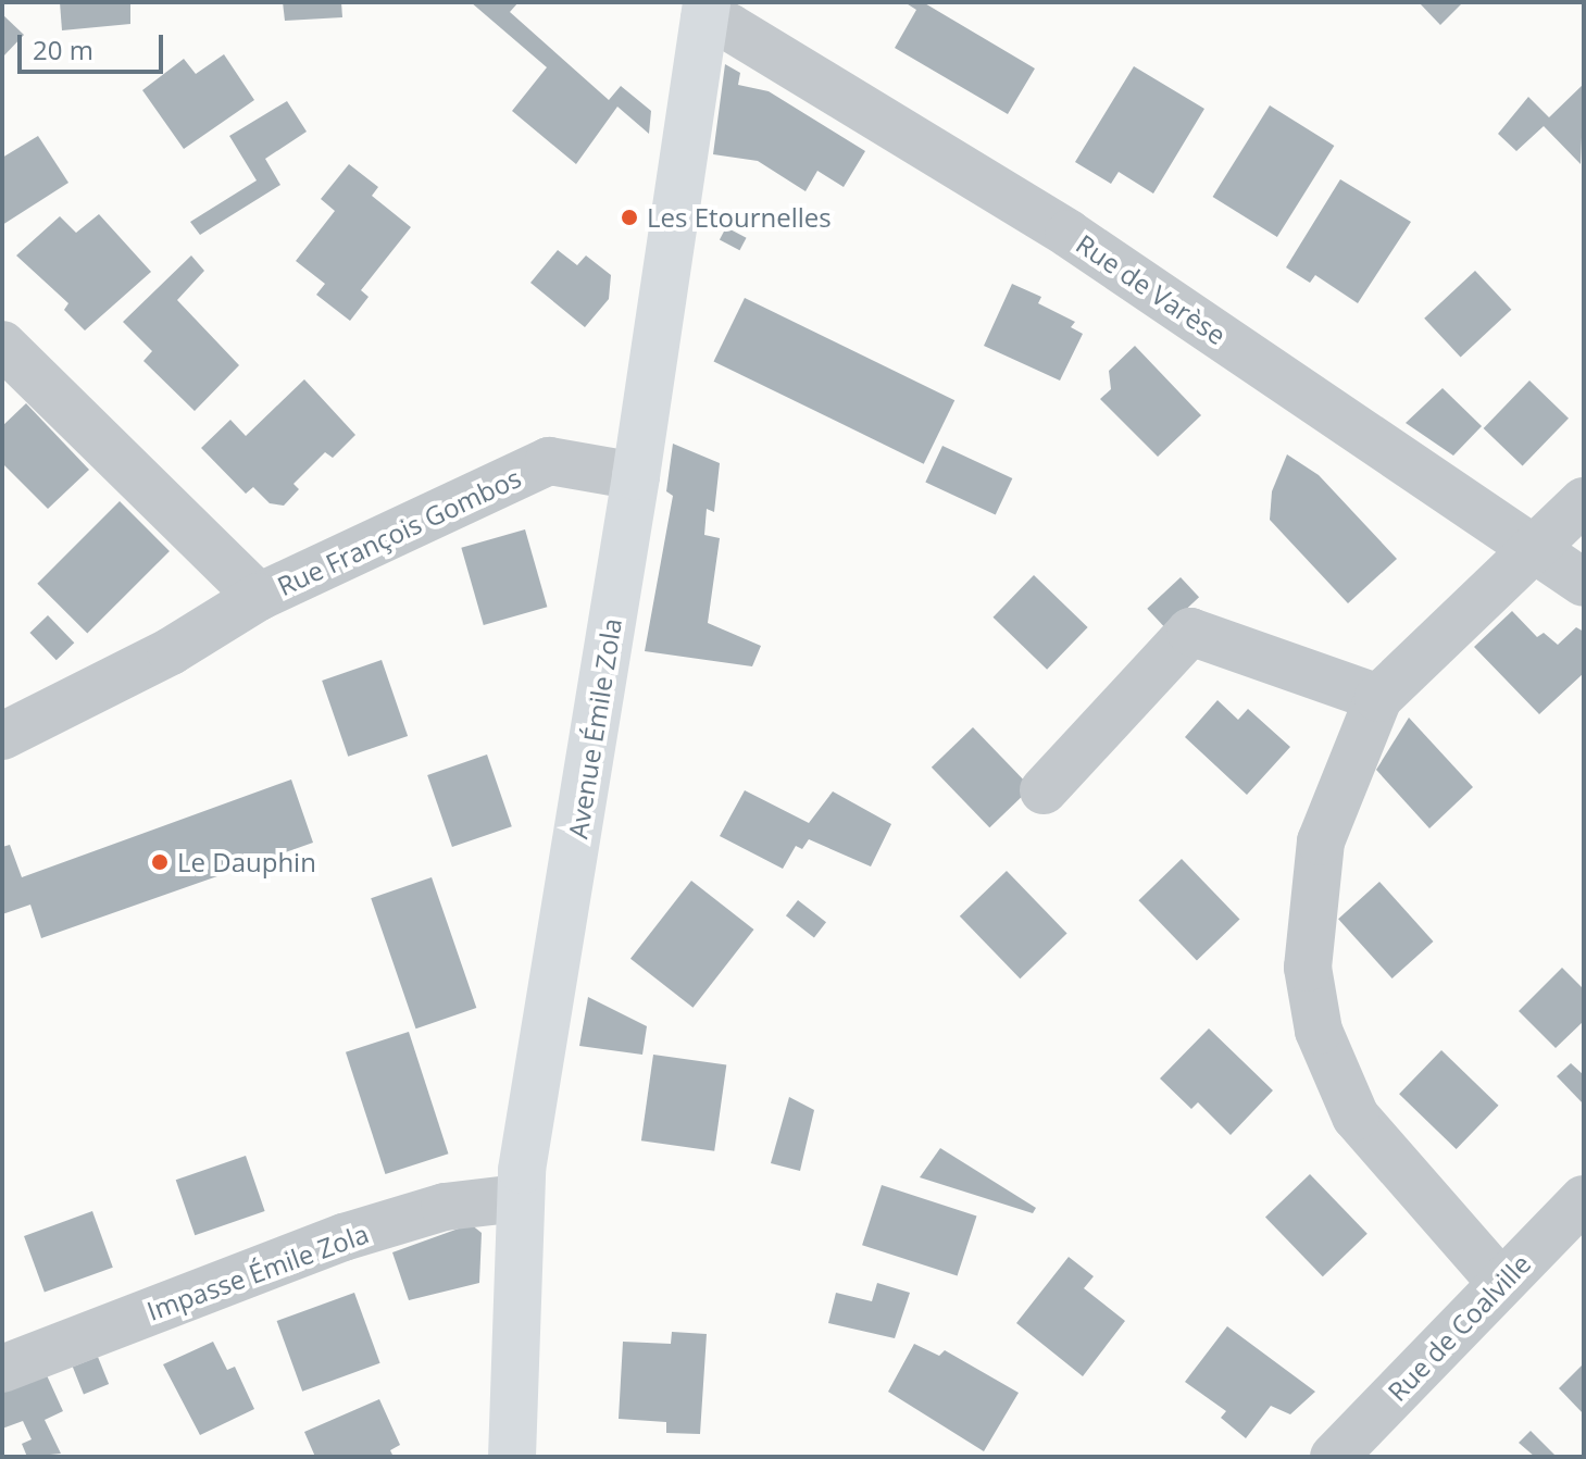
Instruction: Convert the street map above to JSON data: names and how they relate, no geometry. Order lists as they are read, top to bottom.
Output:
{
  "streets": {
    "main road": ["Avenue Émile Zola"],
    "street": [
      "Rue de Varèse",
      "Rue François Gombos",
      "Impasse Émile Zola",
      "Rue de Coalville"
    ]
  },
  "crossings": [
    ["Rue de Varèse", "Avenue Émile Zola"],
    ["Rue François Gombos", "Avenue Émile Zola"],
    ["Avenue Émile Zola", "Impasse Émile Zola"]
  ],
  "places": ["Les Etournelles", "Le Dauphin"],
  "scale_bar": "20 m"
}
